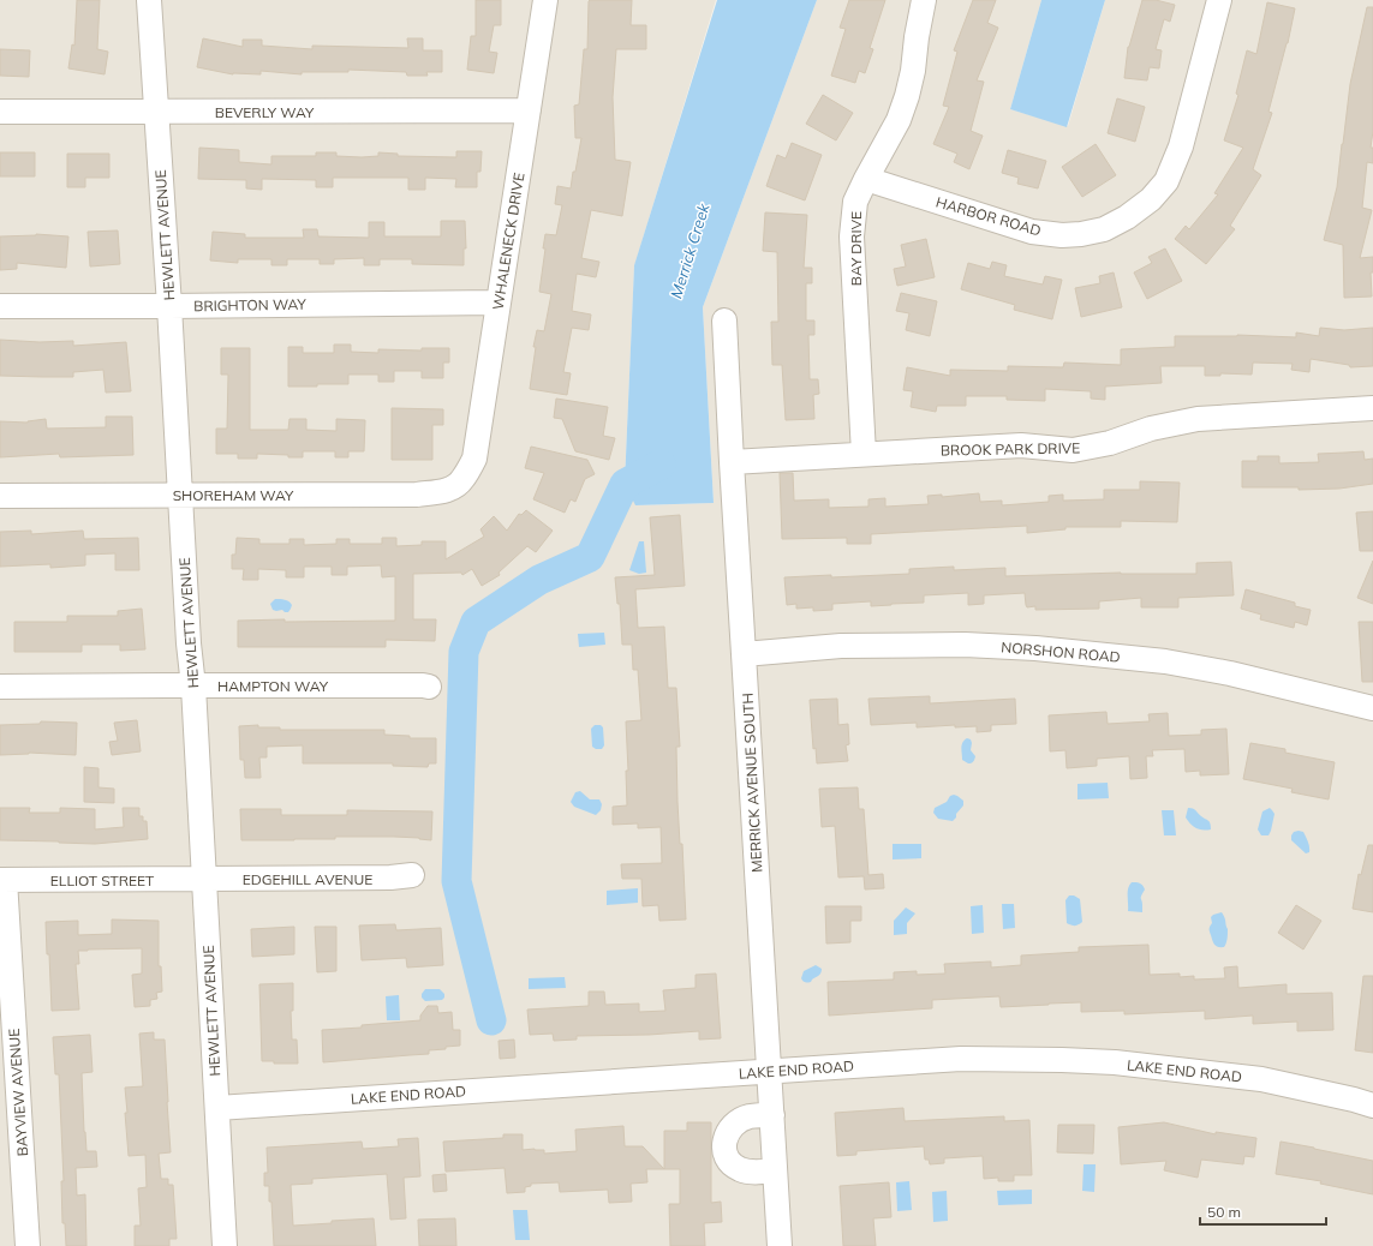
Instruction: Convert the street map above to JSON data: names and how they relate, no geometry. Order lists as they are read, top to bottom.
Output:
{
  "streets": {
    "street": [
      "BEVERLY WAY",
      "HARBOR ROAD",
      "HEWLETT AVENUE",
      "WHALENECK DRIVE",
      "BAY DRIVE",
      "BRIGHTON WAY",
      "BROOK PARK DRIVE",
      "SHOREHAM WAY",
      "NORSHON ROAD",
      "HAMPTON WAY",
      "MERRICK AVENUE SOUTH",
      "EDGEHILL AVENUE",
      "ELLIOT STREET",
      "LAKE END ROAD",
      "BAYVIEW AVENUE"
    ]
  },
  "crossings": [
    ["BEVERLY WAY", "HEWLETT AVENUE"],
    ["BEVERLY WAY", "WHALENECK DRIVE"],
    ["HARBOR ROAD", "BAY DRIVE"],
    ["HEWLETT AVENUE", "BRIGHTON WAY"],
    ["HEWLETT AVENUE", "SHOREHAM WAY"],
    ["HEWLETT AVENUE", "HAMPTON WAY"],
    ["HEWLETT AVENUE", "EDGEHILL AVENUE"],
    ["HEWLETT AVENUE", "ELLIOT STREET"],
    ["HEWLETT AVENUE", "LAKE END ROAD"],
    ["WHALENECK DRIVE", "BRIGHTON WAY"],
    ["WHALENECK DRIVE", "SHOREHAM WAY"],
    ["BAY DRIVE", "BROOK PARK DRIVE"],
    ["BROOK PARK DRIVE", "MERRICK AVENUE SOUTH"],
    ["NORSHON ROAD", "MERRICK AVENUE SOUTH"],
    ["MERRICK AVENUE SOUTH", "LAKE END ROAD"],
    ["EDGEHILL AVENUE", "ELLIOT STREET"],
    ["ELLIOT STREET", "BAYVIEW AVENUE"]
  ],
  "water": ["Merrick Creek"],
  "scale_bar": "50 m"
}
